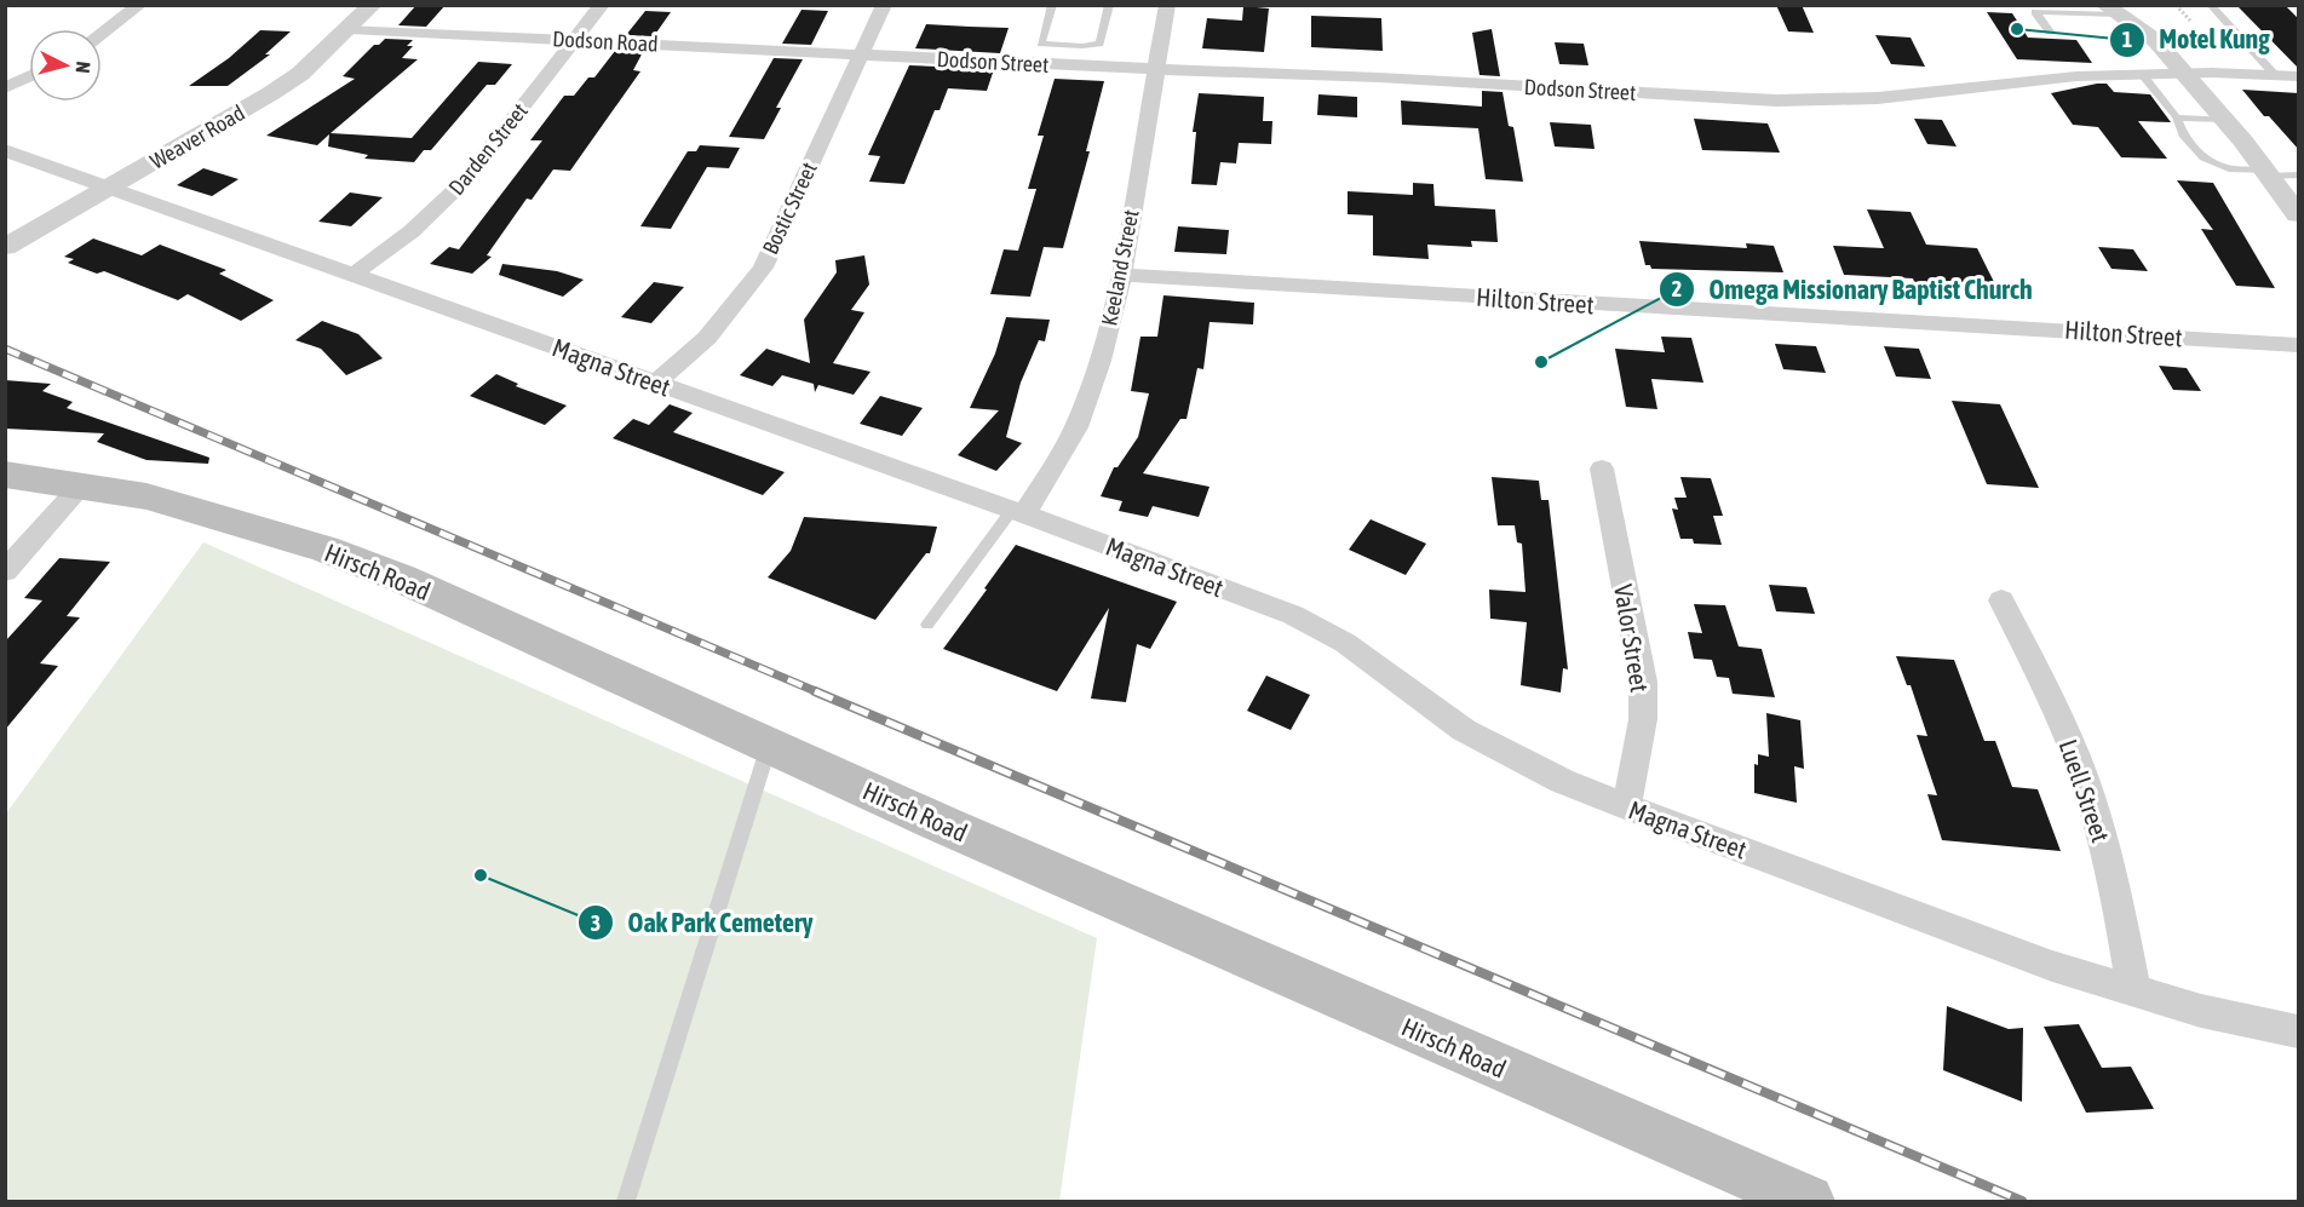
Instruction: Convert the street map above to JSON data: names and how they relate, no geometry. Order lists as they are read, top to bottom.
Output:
{
  "streets": {
    "main road": ["Hirsch Road"],
    "street": [
      "Dodson Road",
      "Dodson Street",
      "Weaver Road",
      "Darden Street",
      "Bostic Street",
      "Keeland Street",
      "Hilton Street",
      "Magna Street",
      "Valor Street",
      "Luell Street"
    ]
  },
  "crossings": [
    ["Dodson Road", "Dodson Street"],
    ["Dodson Road", "Weaver Road"],
    ["Dodson Road", "Darden Street"],
    ["Dodson Road", "Bostic Street"],
    ["Dodson Street", "Bostic Street"],
    ["Dodson Street", "Keeland Street"],
    ["Weaver Road", "Magna Street"],
    ["Darden Street", "Magna Street"],
    ["Bostic Street", "Magna Street"],
    ["Keeland Street", "Hilton Street"],
    ["Keeland Street", "Magna Street"],
    ["Magna Street", "Valor Street"],
    ["Magna Street", "Luell Street"]
  ],
  "places": ["Motel Kung", "Omega Missionary Baptist Church", "Oak Park Cemetery"],
  "north": "right"
}
